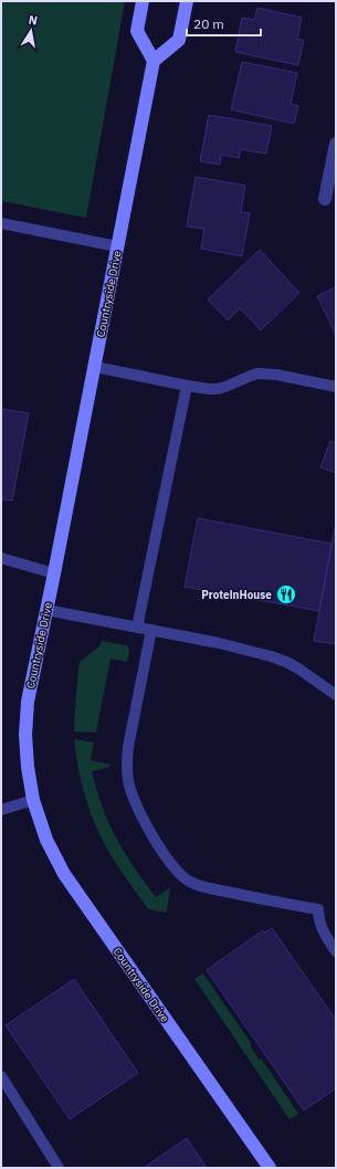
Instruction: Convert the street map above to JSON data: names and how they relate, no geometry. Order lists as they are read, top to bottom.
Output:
{
  "streets": {
    "street": ["Countryside Drive"]
  },
  "places": {
    "restaurant": ["ProteinHouse"]
  },
  "scale_bar": "20 m",
  "north": "top"
}
